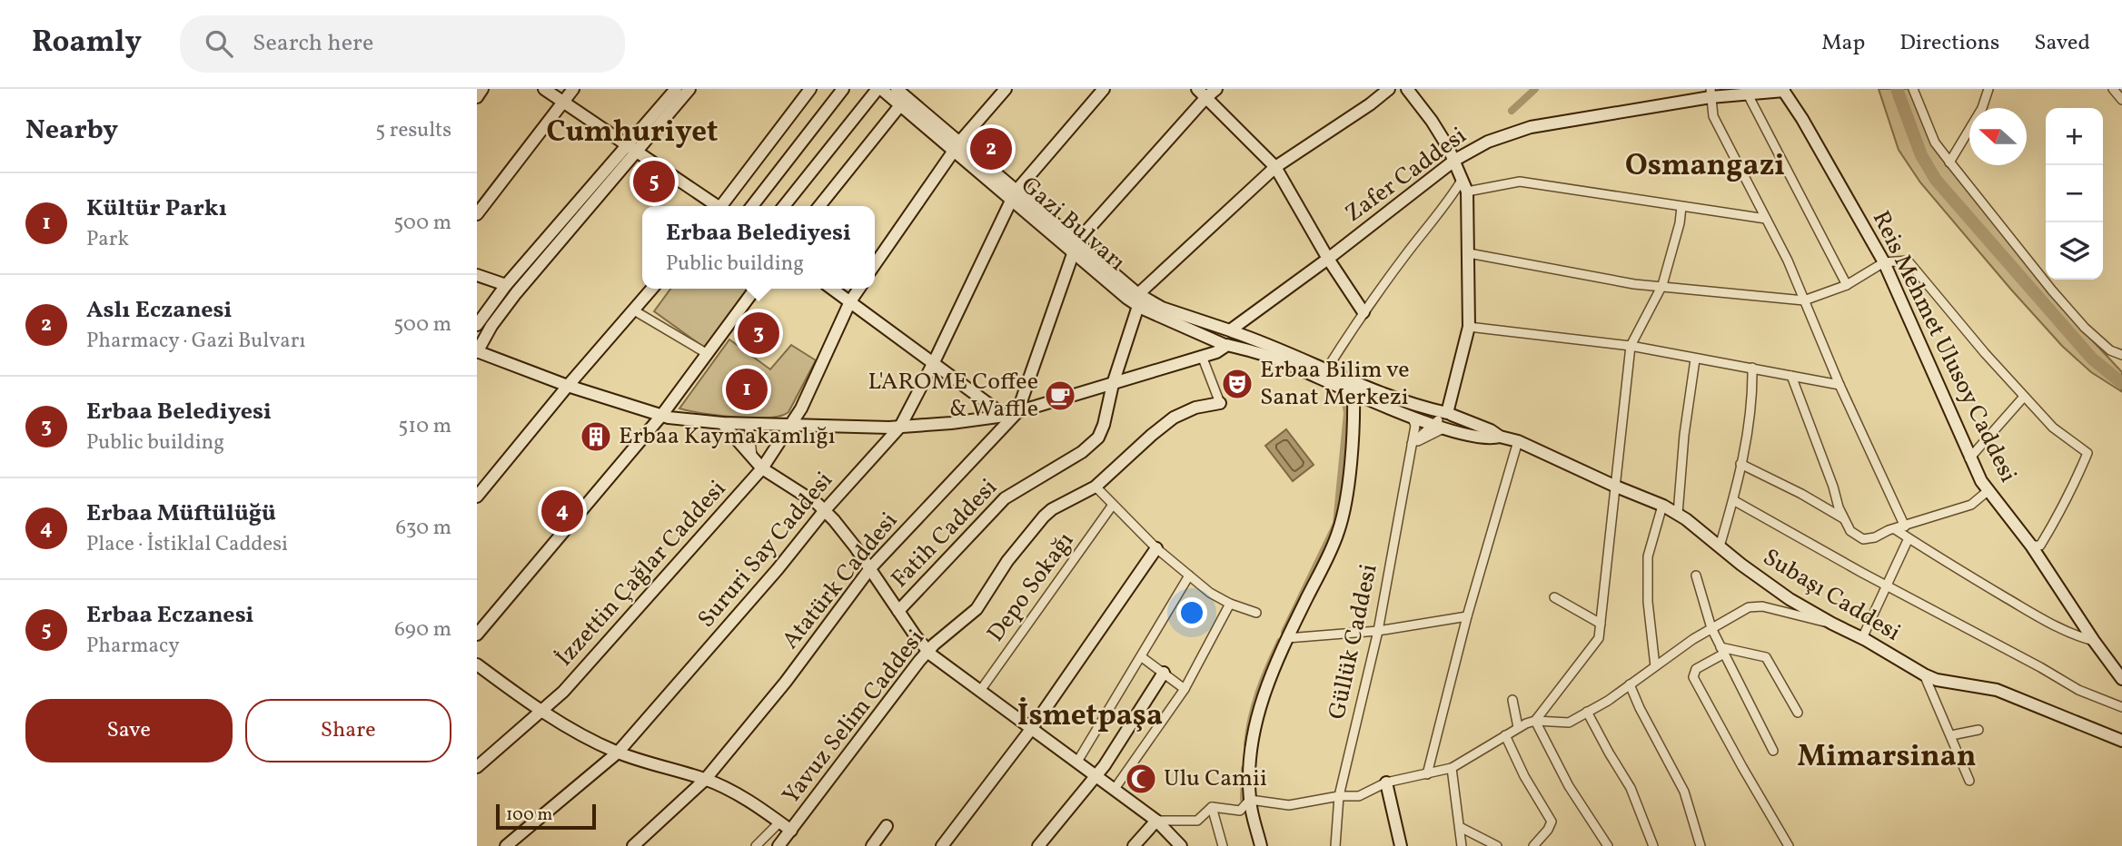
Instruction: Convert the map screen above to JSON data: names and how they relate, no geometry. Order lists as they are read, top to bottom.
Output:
{
  "streets": {
    "street": [
      "Zafer Caddesi",
      "Gazi Bulvarı",
      "Reis Mehmet Ulusoy Caddesi",
      "Fatih Caddesi",
      "Sururi Say Caddesi",
      "İzzettin Çağlar Caddesi",
      "Atatürk Caddesi",
      "Depo Sokağı",
      "Subaşı Caddesi",
      "Güllük Caddesi",
      "Yavuz Selim Caddesi"
    ]
  },
  "crossings": [
    ["Zafer Caddesi", "Gazi Bulvarı"],
    ["Zafer Caddesi", "Reis Mehmet Ulusoy Caddesi"],
    ["Zafer Caddesi", "Fatih Caddesi"],
    ["Zafer Caddesi", "Sururi Say Caddesi"],
    ["Zafer Caddesi", "İzzettin Çağlar Caddesi"],
    ["Zafer Caddesi", "Atatürk Caddesi"],
    ["Gazi Bulvarı", "Fatih Caddesi"],
    ["Gazi Bulvarı", "Sururi Say Caddesi"],
    ["Gazi Bulvarı", "Atatürk Caddesi"],
    ["Gazi Bulvarı", "Subaşı Caddesi"],
    ["Gazi Bulvarı", "Güllük Caddesi"]
  ],
  "districts": [
    "Cumhuriyet",
    "Osmangazi",
    "İsmetpaşa",
    "Mimarsinan"
  ],
  "places": {
    "theatre": ["Erbaa Bilim ve Sanat Merkezi"],
    "cafe": ["L'AROME Coffee & Waffle"],
    "building": ["Erbaa Kaymakamlığı"],
    "mosque": ["Ulu Camii"]
  },
  "scale_bar": "100 m",
  "north": "left",
  "page": {
    "header": "Roamly",
    "search": "Search here",
    "nav": ["Map", "Directions", "Saved"],
    "heading": ["Nearby", "5 results"],
    "map_buttons": ["+", "−"],
    "pins": [
      "2",
      "5",
      "3",
      "1",
      "4"
    ],
    "list": [
      {
        "mark": "1",
        "name": "Kültür Parkı",
        "note": "Park",
        "value": "500 m"
      },
      {
        "mark": "2",
        "name": "Aslı Eczanesi",
        "note": "Pharmacy · Gazi Bulvarı",
        "value": "500 m"
      },
      {
        "mark": "3",
        "name": "Erbaa Belediyesi",
        "note": "Public building",
        "value": "510 m"
      },
      {
        "mark": "4",
        "name": "Erbaa Müftülüğü",
        "note": "Place · İstiklal Caddesi",
        "value": "630 m"
      },
      {
        "mark": "5",
        "name": "Erbaa Eczanesi",
        "note": "Pharmacy",
        "value": "690 m"
      }
    ],
    "popup": ["Erbaa Belediyesi", "Public building"],
    "buttons": ["Save", "Share"],
    "scale": "100 m"
  }
}
